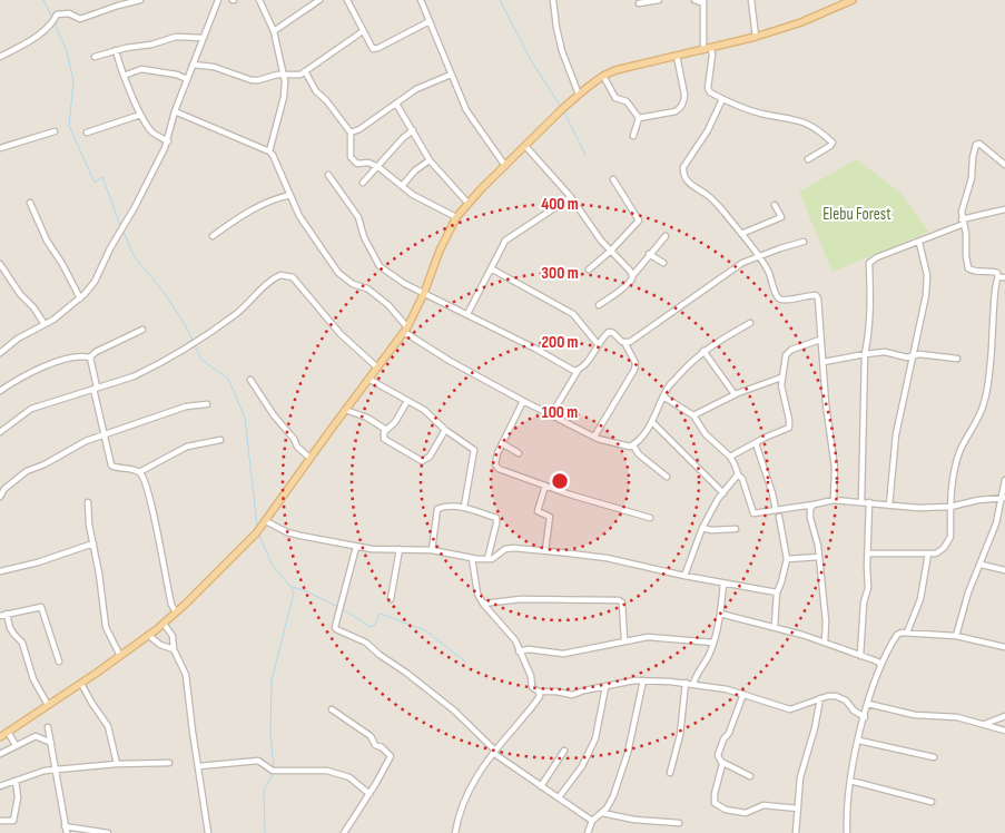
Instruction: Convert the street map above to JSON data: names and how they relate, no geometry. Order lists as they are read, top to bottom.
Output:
{
  "parks": ["Elebu Forest"],
  "rings": [
    "400 m",
    "300 m",
    "200 m",
    "100 m"
  ]
}
